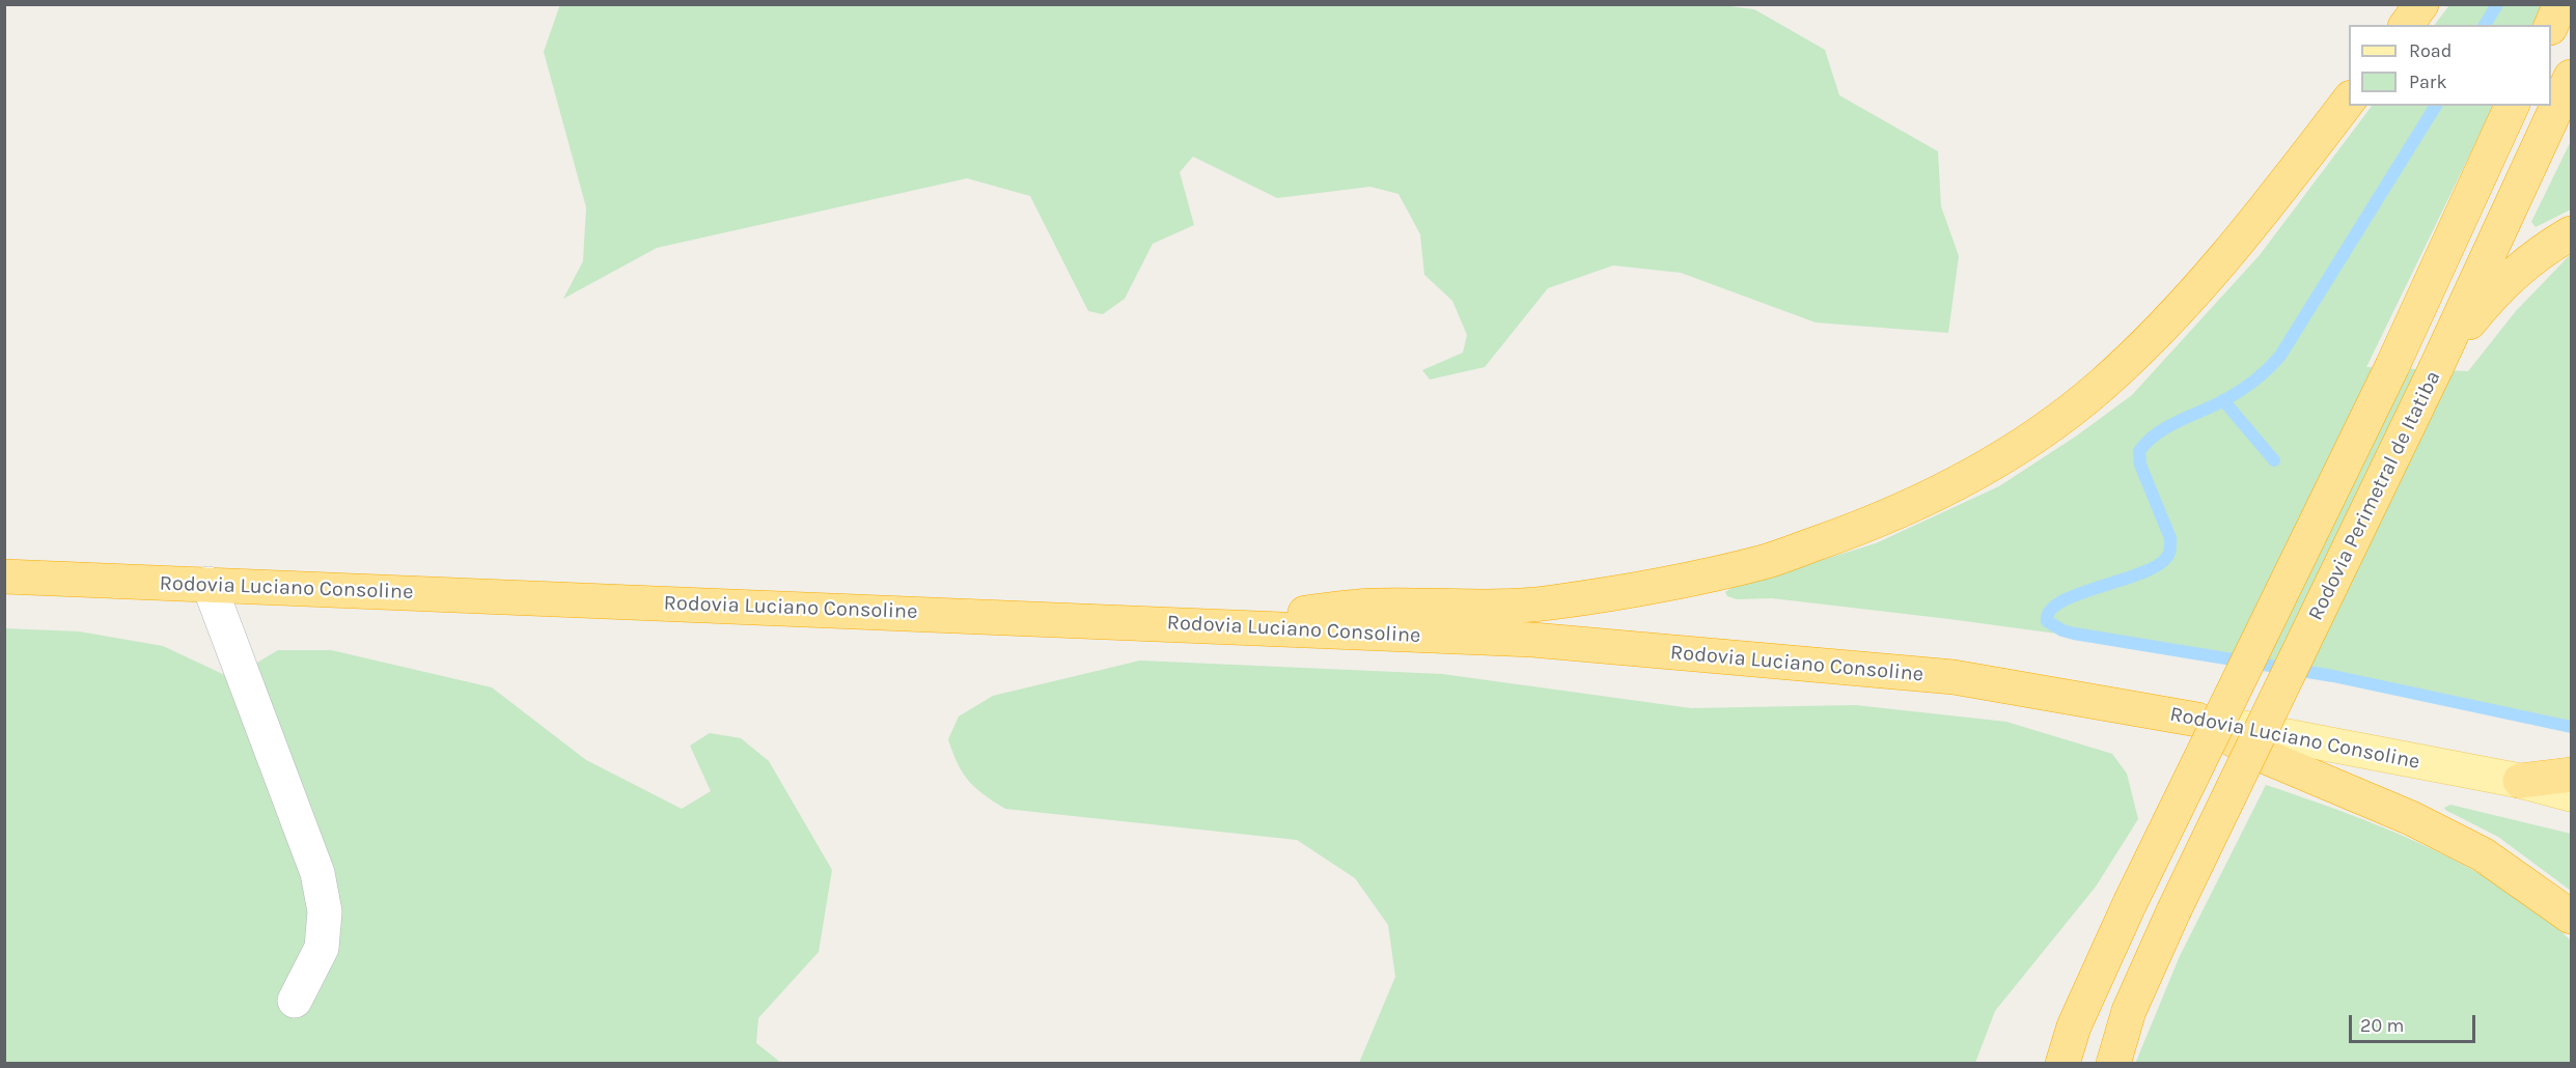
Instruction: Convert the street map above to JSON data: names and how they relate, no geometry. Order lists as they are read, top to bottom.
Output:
{
  "streets": {
    "highway": ["Rodovia Perimetral de Itatiba", "Rodovia Luciano Consoline"]
  },
  "legend": ["Road", "Park"],
  "scale_bar": "20 m"
}
